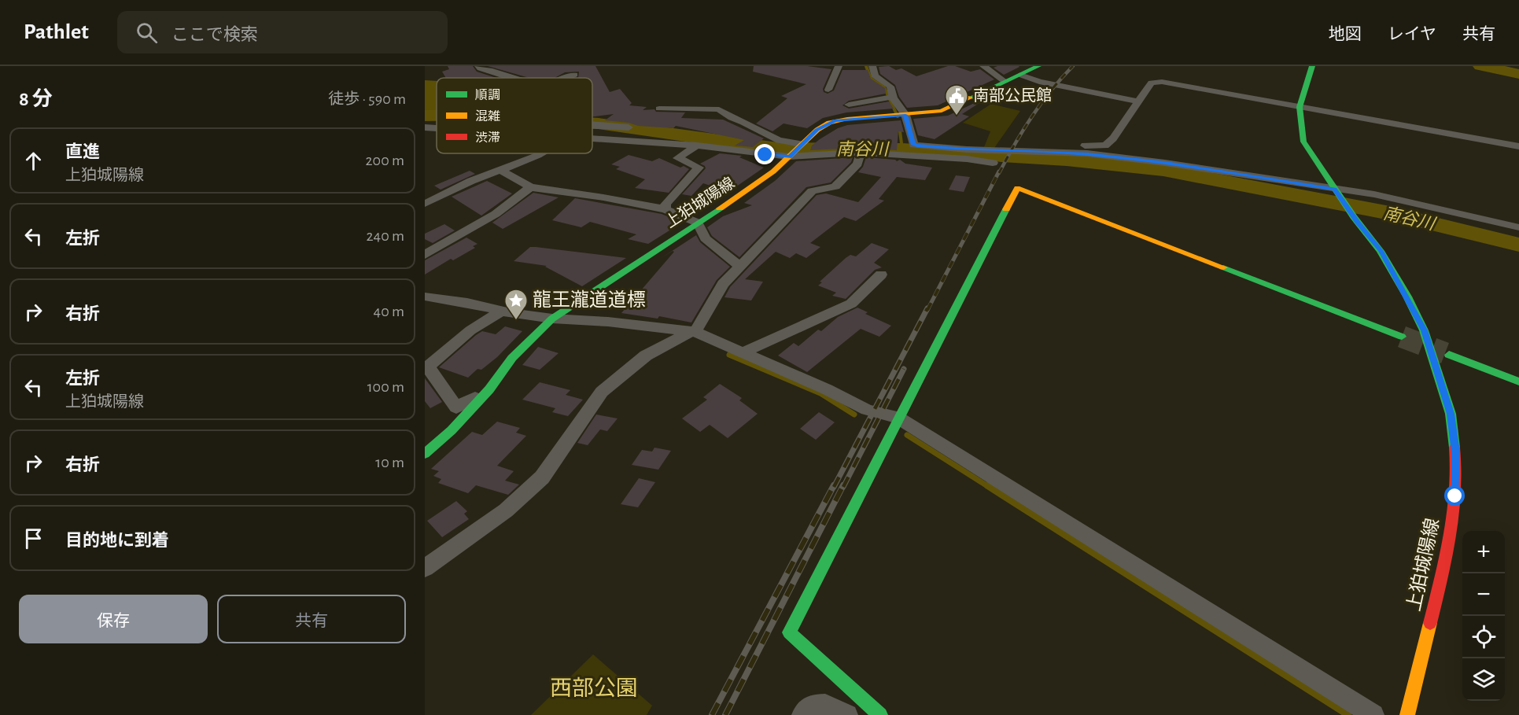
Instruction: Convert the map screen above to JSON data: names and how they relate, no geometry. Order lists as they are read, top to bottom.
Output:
{
  "streets": {
    "main road": ["上狛城陽線"]
  },
  "water": ["南谷川"],
  "parks": ["西部公園"],
  "places": {
    "public building": ["南部公民館"],
    "place": ["龍王瀧道道標"]
  },
  "legend": ["順調", "混雑", "渋滞"],
  "page": {
    "header": "Pathlet",
    "search": "ここで検索",
    "nav": ["地図", "レイヤ", "共有"],
    "heading": ["8 分", "徒歩 · 590 m"],
    "list": [
      ["直進", "上狛城陽線", "200 m"],
      ["左折", "240 m"],
      ["右折", "40 m"],
      ["左折", "上狛城陽線", "100 m"],
      ["右折", "10 m"],
      "目的地に到着"
    ],
    "map_buttons": ["+", "−"],
    "buttons": ["保存", "共有"]
  }
}
